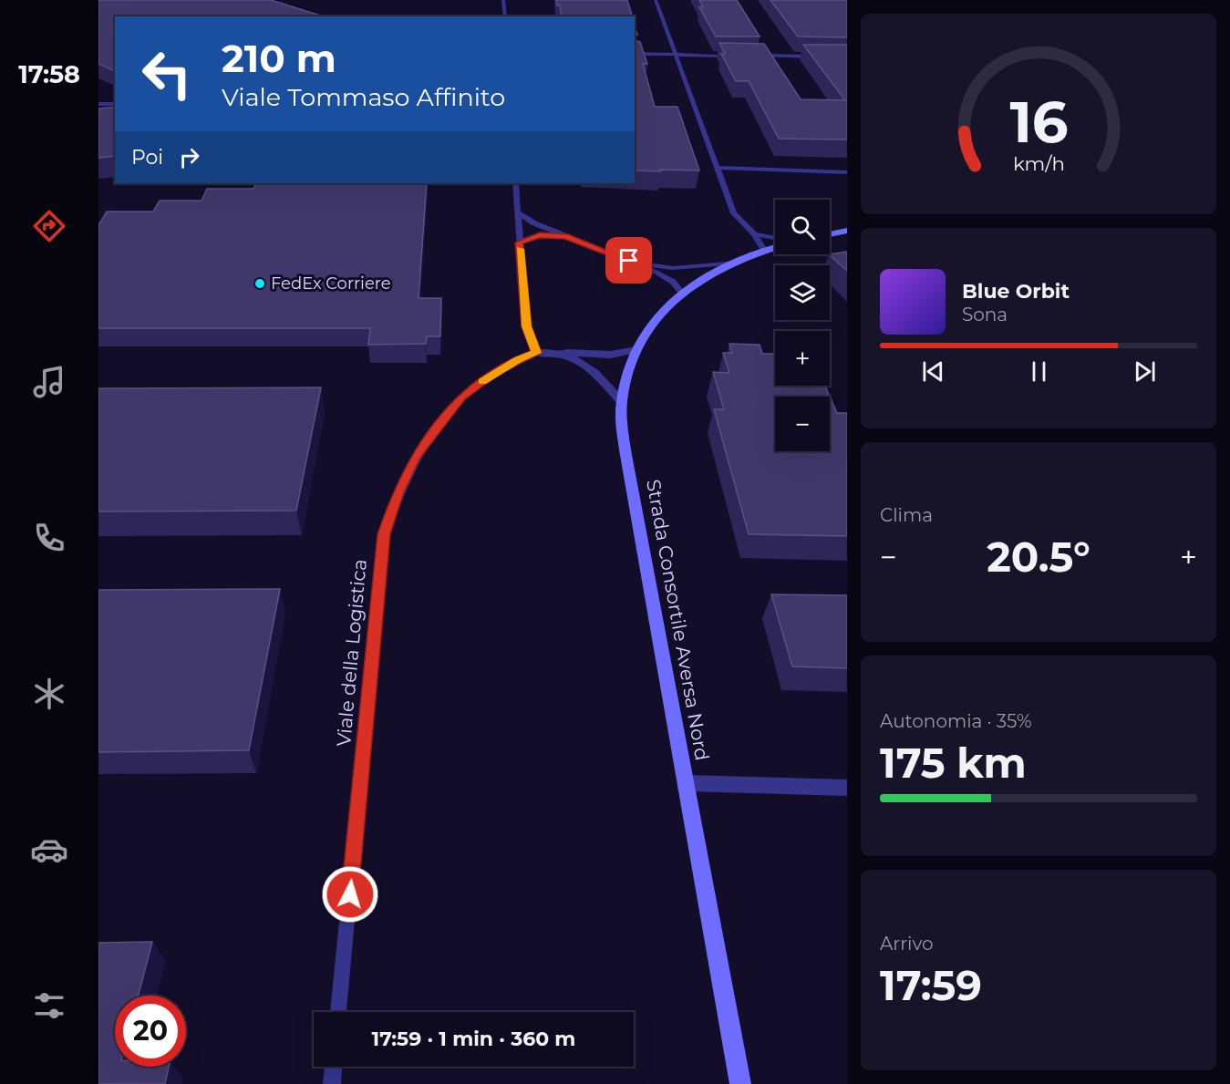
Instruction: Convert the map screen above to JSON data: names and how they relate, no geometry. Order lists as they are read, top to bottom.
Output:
{
  "streets": {
    "street": ["Strada Consortile Aversa Nord"],
    "lane": ["Viale della Logistica"]
  },
  "places": ["FedEx Corriere"],
  "page": {
    "tabs": "17:58",
    "turn": ["210 m", "Viale Tommaso Affinito"],
    "then": "Poi",
    "map_buttons": ["+", "−"],
    "song": ["Blue Orbit", "Sona"],
    "tile": [
      "Clima",
      ["Autonomia · 35%", "175 km"],
      ["Arrivo", "17:59"]
    ],
    "heat": ["−", "20.5°", "+"],
    "limit": "20",
    "trip": "17:59 · 1 min · 360 m",
    "gauge": ["16", "km/h"]
  }
}
